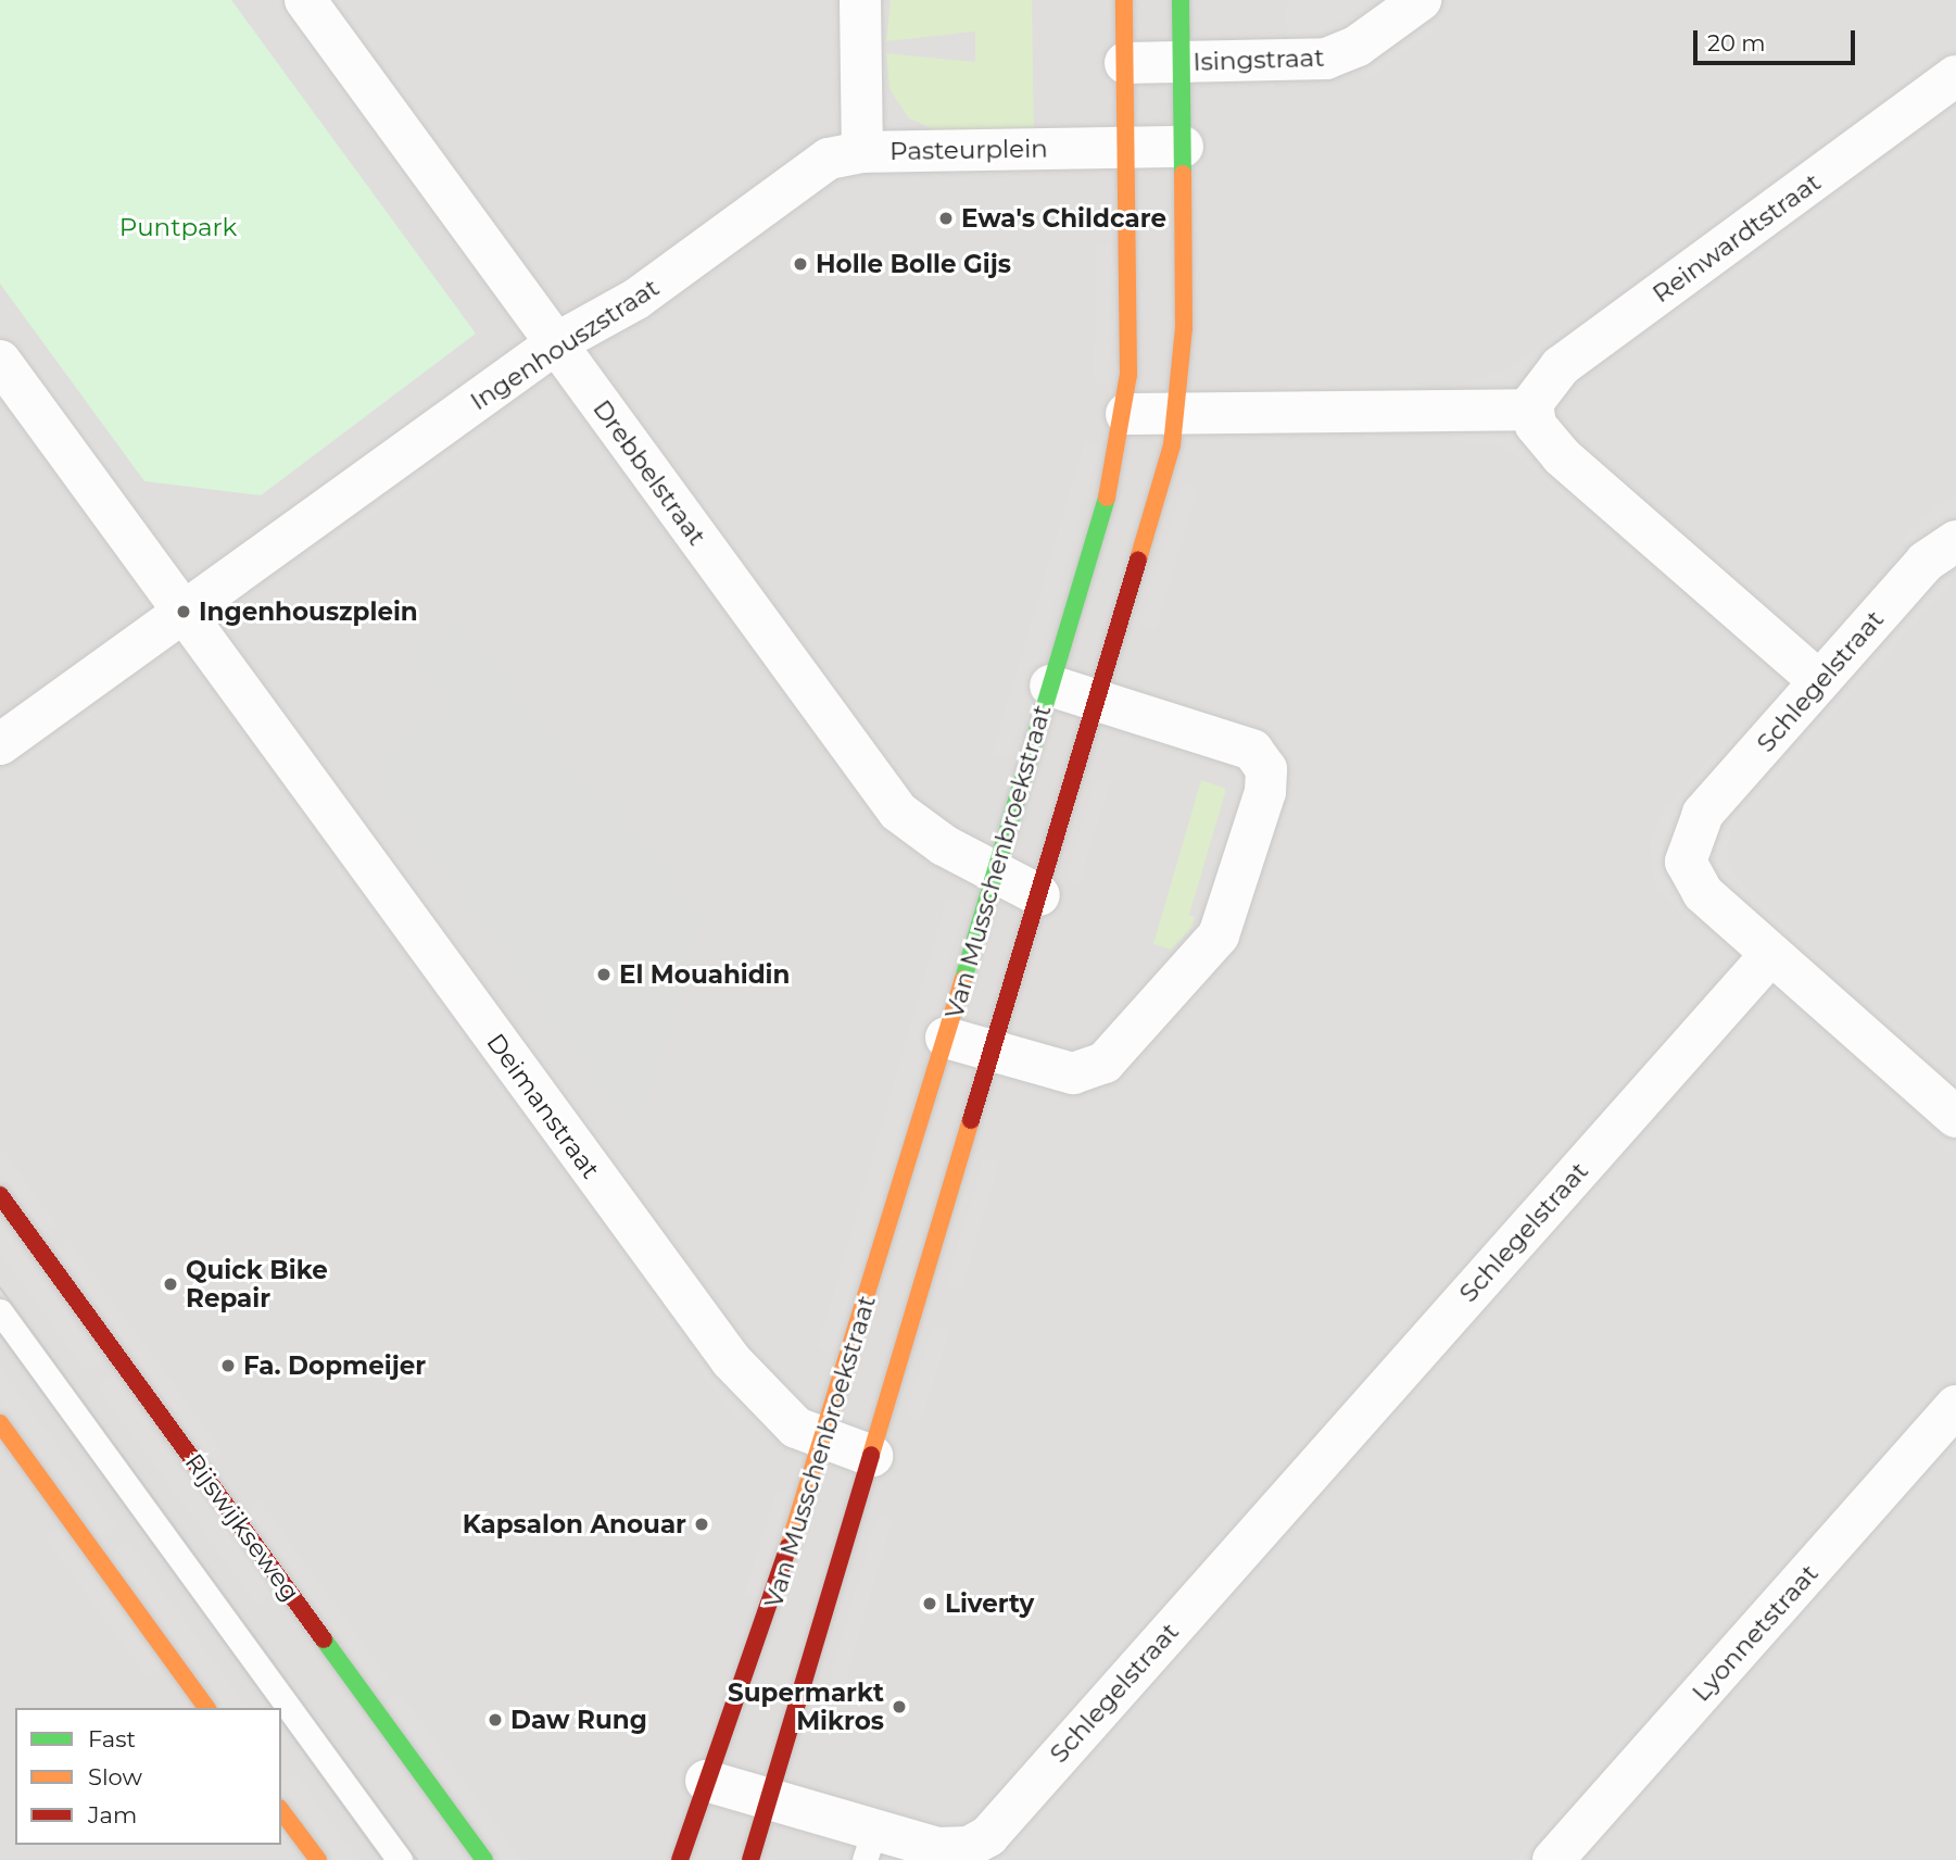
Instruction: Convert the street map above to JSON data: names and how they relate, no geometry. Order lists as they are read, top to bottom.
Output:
{
  "streets": {
    "street": [
      "Isingstraat",
      "Pasteurplein",
      "Reinwardtstraat",
      "Ingenhouszstraat",
      "Drebbelstraat",
      "Schlegelstraat",
      "Van Musschenbroekstraat",
      "Deimanstraat",
      "Rijswijkseweg",
      "Lyonnetstraat"
    ]
  },
  "crossings": [
    ["Isingstraat", "Van Musschenbroekstraat"],
    ["Pasteurplein", "Ingenhouszstraat"],
    ["Pasteurplein", "Van Musschenbroekstraat"],
    ["Ingenhouszstraat", "Drebbelstraat"],
    ["Ingenhouszstraat", "Deimanstraat"],
    ["Drebbelstraat", "Van Musschenbroekstraat"],
    ["Schlegelstraat", "Van Musschenbroekstraat"],
    ["Van Musschenbroekstraat", "Deimanstraat"]
  ],
  "parks": ["Puntpark"],
  "places": [
    "Ewa's Childcare",
    "Holle Bolle Gijs",
    "Ingenhouszplein",
    "El Mouahidin",
    "Quick Bike Repair",
    "Fa. Dopmeijer",
    "Kapsalon Anouar",
    "Liverty",
    "Supermarkt Mikros",
    "Daw Rung"
  ],
  "legend": ["Fast", "Slow", "Jam"],
  "scale_bar": "20 m"
}
